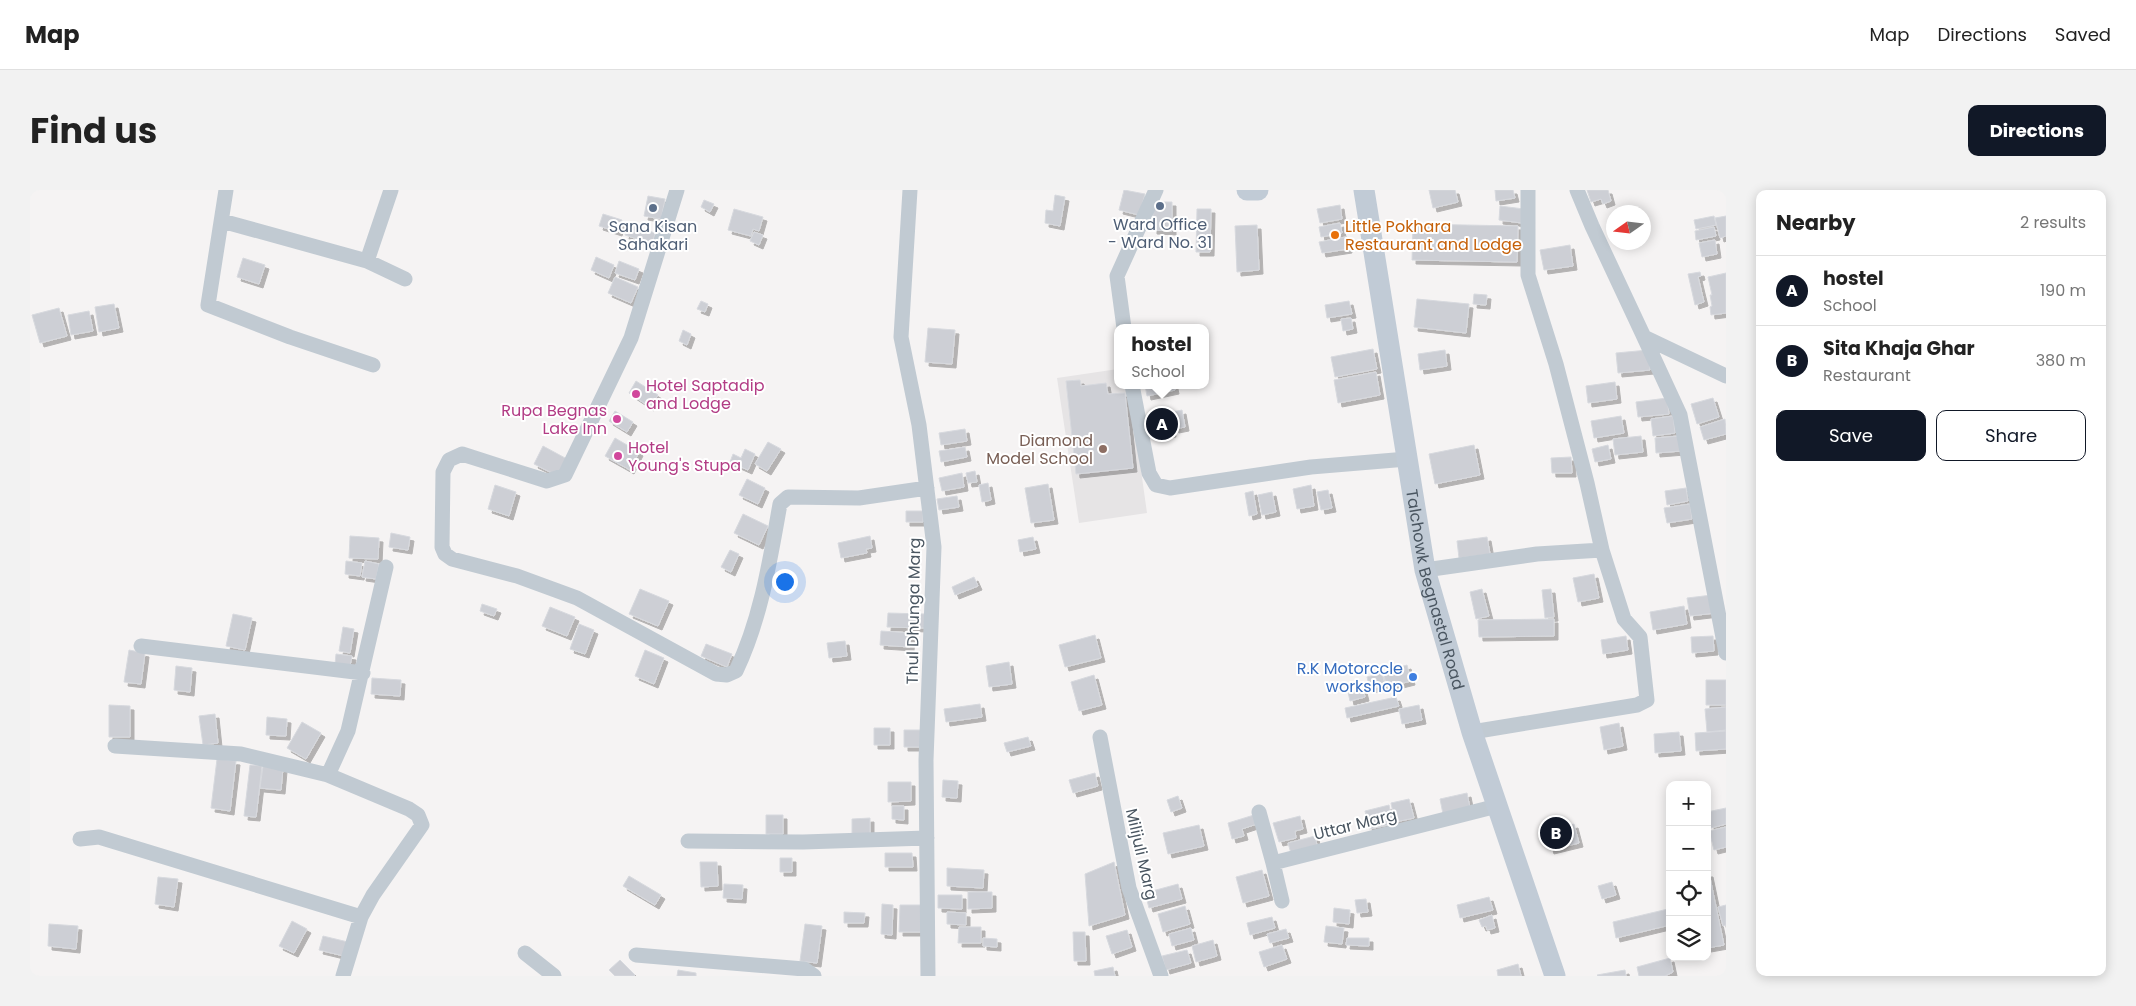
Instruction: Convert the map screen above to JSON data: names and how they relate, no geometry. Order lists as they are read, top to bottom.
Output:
{
  "streets": {
    "main road": ["Talchowk Begnastal Road"],
    "street": ["Thul Dhunga Marg", "Uttar Marg", "Milijuli Marg"]
  },
  "crossings": [
    ["Talchowk Begnastal Road", "Uttar Marg"]
  ],
  "places": [
    "Ward Office - Ward No. 31",
    "Sana Kisan Sahakari",
    "Little Pokhara Restaurant and Lodge",
    "Hotel Saptadip and Lodge",
    "Rupa Begnas Lake Inn",
    "Diamond Model School",
    "Hotel Young's Stupa",
    "R.K Motorccle workshop"
  ],
  "north": "left",
  "page": {
    "header": "Map",
    "nav": ["Map", "Directions", "Saved"],
    "title": "Find us",
    "buttons": [
      "Directions",
      ["Save", "Share"]
    ],
    "heading": ["Nearby", "2 results"],
    "list": [
      {
        "mark": "A",
        "name": "hostel",
        "note": "School",
        "value": "190 m"
      },
      {
        "mark": "B",
        "name": "Sita Khaja Ghar",
        "note": "Restaurant",
        "value": "380 m"
      }
    ],
    "popup": ["hostel", "School"],
    "pins": ["A", "B"],
    "map_buttons": ["+", "−"]
  }
}
